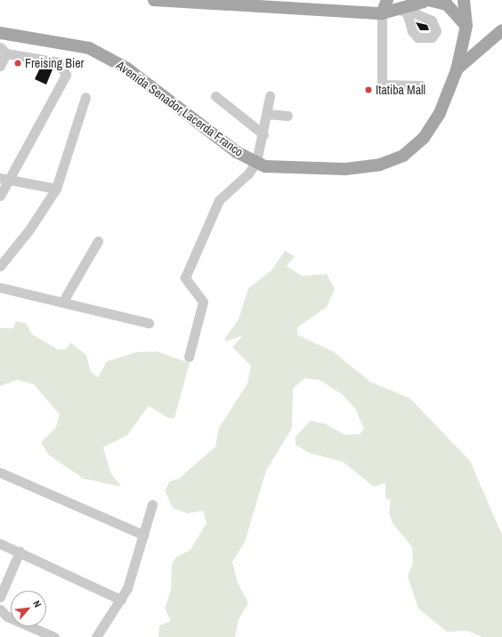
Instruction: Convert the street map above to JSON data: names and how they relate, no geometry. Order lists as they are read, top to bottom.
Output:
{
  "streets": {
    "main road": ["Avenida Senador Lacerda Franco"]
  },
  "places": ["Freising Bier", "Itatiba Mall"],
  "north": "top right"
}
